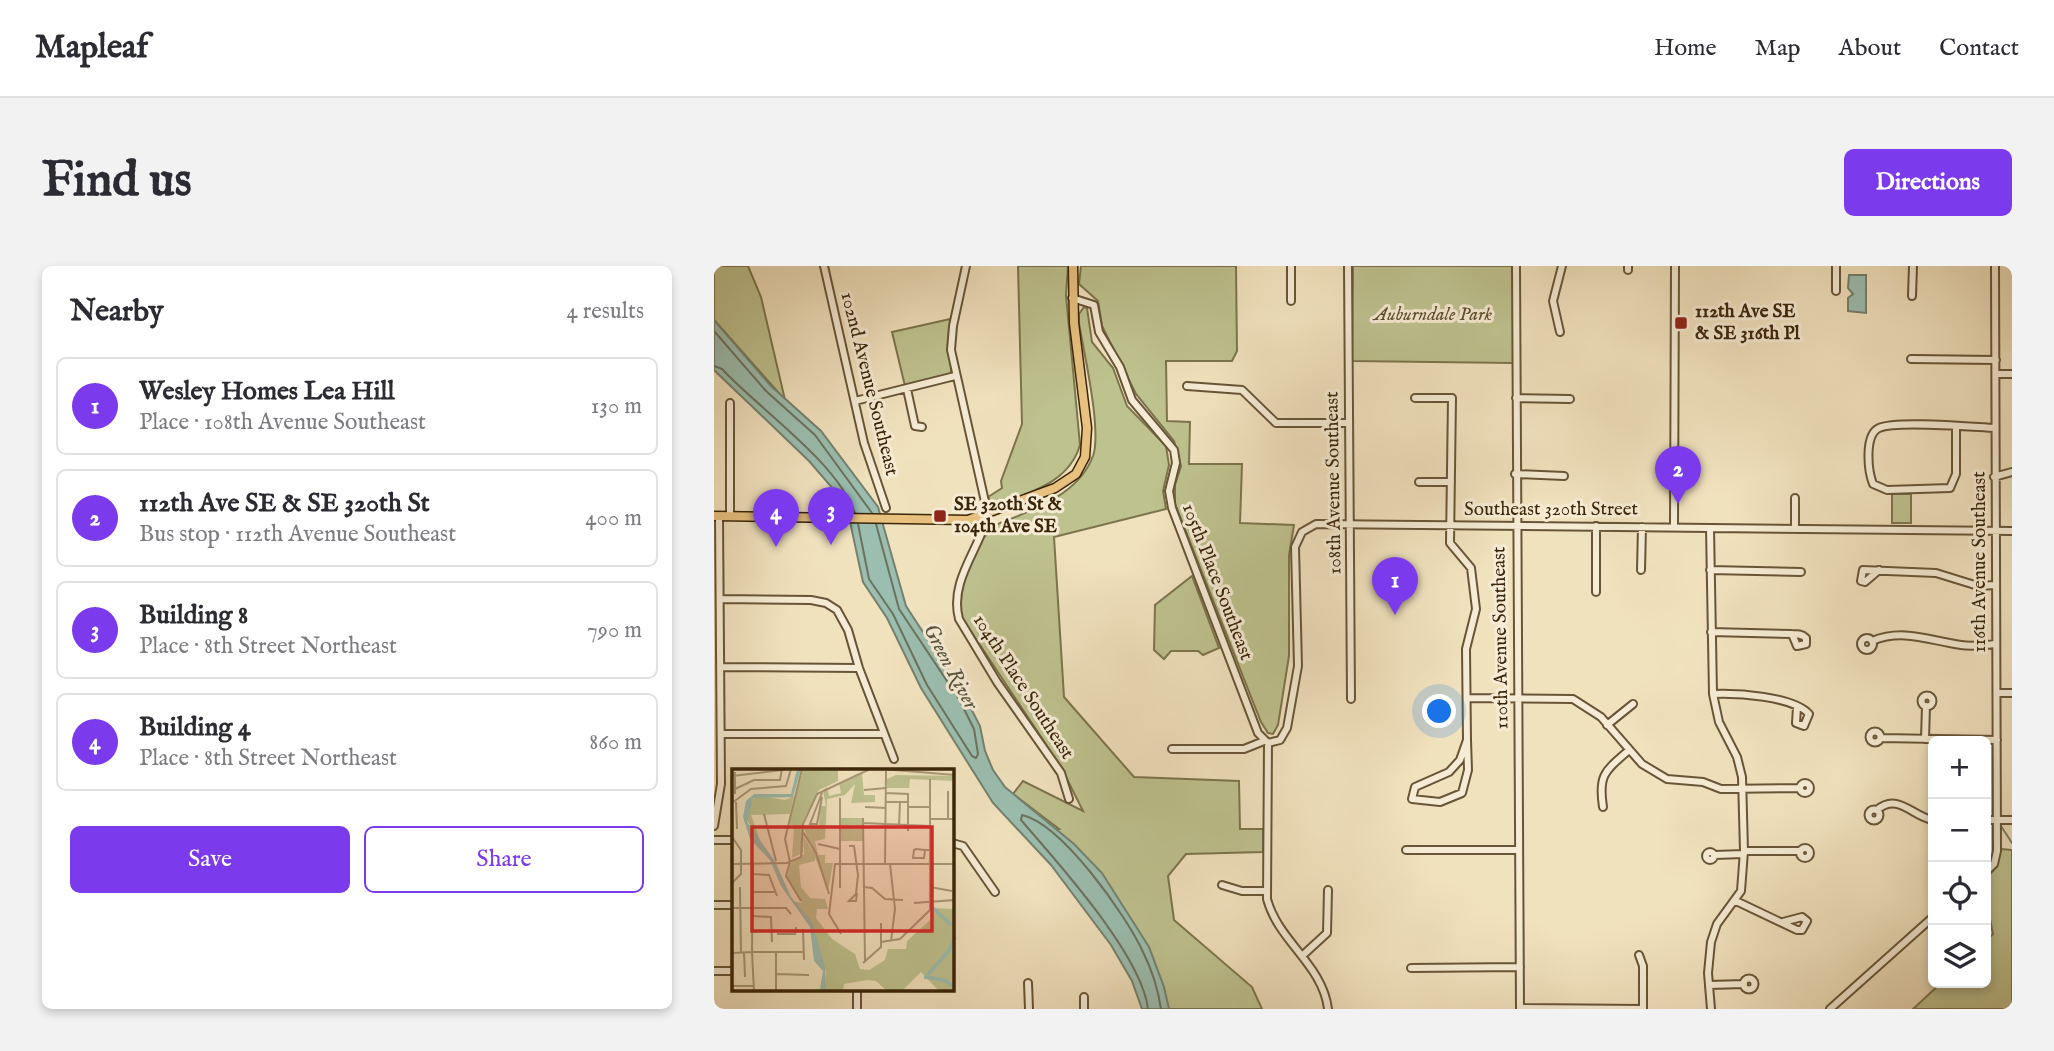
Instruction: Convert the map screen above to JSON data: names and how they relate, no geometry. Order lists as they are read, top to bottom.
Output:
{
  "streets": {
    "street": [
      "102nd Avenue Southeast",
      "108th Avenue Southeast",
      "Southeast 320th Street",
      "116th Avenue Southeast",
      "105th Place Southeast",
      "110th Avenue Southeast",
      "104th Place Southeast"
    ]
  },
  "crossings": [
    ["108th Avenue Southeast", "Southeast 320th Street"],
    ["Southeast 320th Street", "116th Avenue Southeast"],
    ["Southeast 320th Street", "105th Place Southeast"],
    ["Southeast 320th Street", "110th Avenue Southeast"]
  ],
  "water": ["Green River"],
  "parks": ["Auburndale Park"],
  "places": {
    "transit": ["112th Ave SE & SE 316th Pl", "SE 320th St & 104th Ave SE"]
  },
  "page": {
    "header": "Mapleaf",
    "nav": [
      "Home",
      "Map",
      "About",
      "Contact"
    ],
    "buttons": [
      "Directions",
      ["Save", "Share"]
    ],
    "title": "Find us",
    "heading": ["Nearby", "4 results"],
    "list": [
      {
        "mark": "1",
        "name": "Wesley Homes Lea Hill",
        "note": "Place · 108th Avenue Southeast",
        "value": "130 m"
      },
      {
        "mark": "2",
        "name": "112th Ave SE & SE 320th St",
        "note": "Bus stop · 112th Avenue Southeast",
        "value": "400 m"
      },
      {
        "mark": "3",
        "name": "Building 8",
        "note": "Place · 8th Street Northeast",
        "value": "790 m"
      },
      {
        "mark": "4",
        "name": "Building 4",
        "note": "Place · 8th Street Northeast",
        "value": "860 m"
      }
    ],
    "pins": [
      "2",
      "3",
      "4",
      "1"
    ],
    "map_buttons": ["+", "−"]
  }
}
